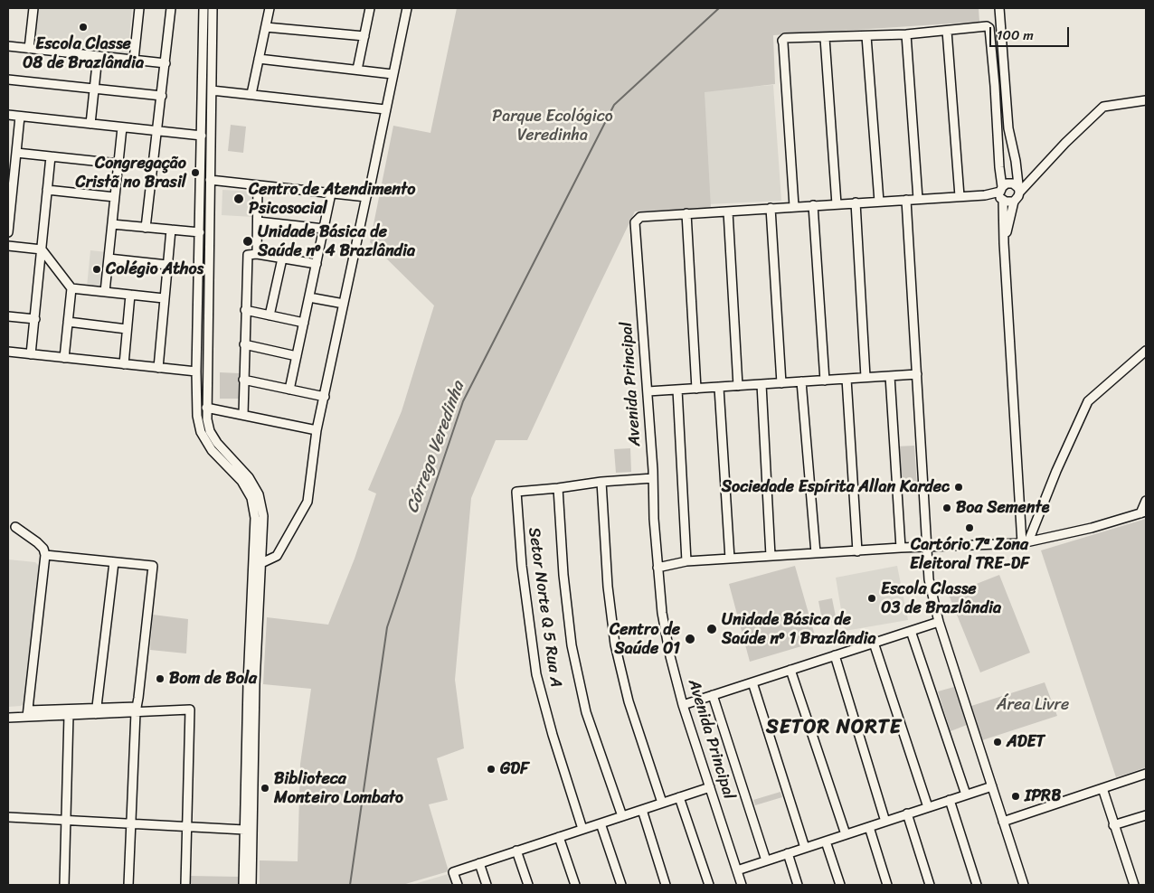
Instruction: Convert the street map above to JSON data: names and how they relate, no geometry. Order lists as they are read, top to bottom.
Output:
{
  "streets": {
    "street": ["Avenida Principal", "Setor Norte Q 5 Rua A"]
  },
  "districts": ["SETOR NORTE"],
  "water": ["Córrego Veredinha"],
  "parks": ["Parque Ecológico Veredinha", "Área Livre"],
  "places": [
    "Escola Classe 08 de Brazlândia",
    "Congregação Cristã no Brasil",
    "Centro de Atendimento Psicosocial",
    "Unidade Básica de Saúde nº 4 Brazlândia",
    "Colégio Athos",
    "Sociedade Espírita Allan Kardec",
    "Boa Semente",
    "Cartório 7ª Zona Eleitoral TRE-DF",
    "Escola Classe 03 de Brazlândia",
    "Unidade Básica de Saúde nº 1 Brazlândia",
    "Centro de Saúde 01",
    "Bom de Bola",
    "ADET",
    "GDF",
    "Biblioteca Monteiro Lombato",
    "IPRB"
  ],
  "scale_bar": "100 m"
}
